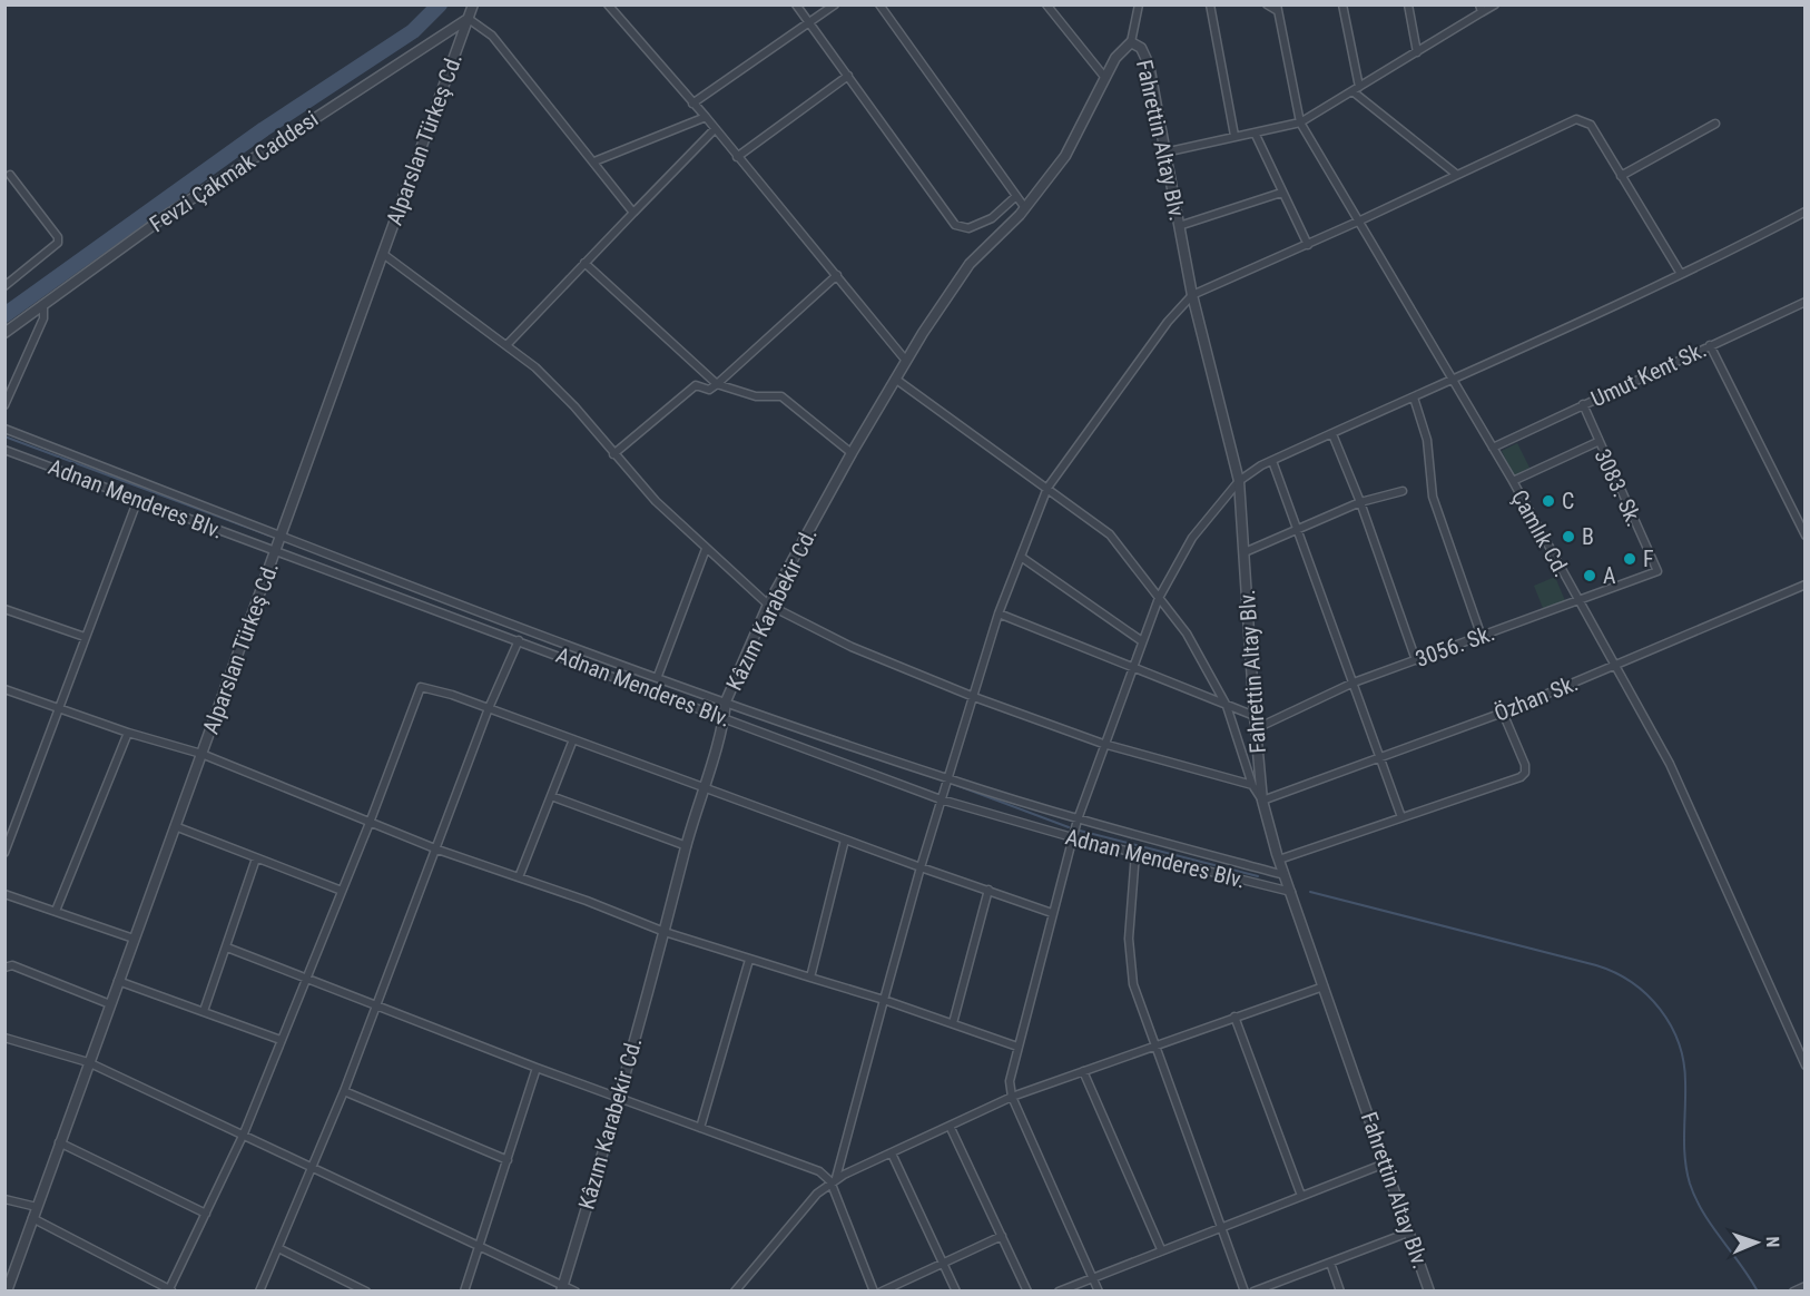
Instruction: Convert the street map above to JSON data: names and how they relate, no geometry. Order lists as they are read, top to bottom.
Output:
{
  "streets": {
    "street": [
      "Alparslan Türkeş Cd.",
      "Fahrettin Altay Blv.",
      "Fevzi Çakmak Caddesi",
      "Umut Kent Sk.",
      "3083. Sk.",
      "Adnan Menderes Blv.",
      "Çamlık Cd.",
      "Kâzım Karabekir Cd.",
      "3056. Sk.",
      "Özhan Sk."
    ]
  },
  "crossings": [
    ["Alparslan Türkeş Cd.", "Fevzi Çakmak Caddesi"],
    ["Alparslan Türkeş Cd.", "Adnan Menderes Blv."],
    ["Fahrettin Altay Blv.", "Adnan Menderes Blv."],
    ["Fahrettin Altay Blv.", "Kâzım Karabekir Cd."],
    ["Fahrettin Altay Blv.", "3056. Sk."],
    ["Fahrettin Altay Blv.", "Özhan Sk."],
    ["Umut Kent Sk.", "3083. Sk."],
    ["Umut Kent Sk.", "Çamlık Cd."],
    ["3083. Sk.", "3056. Sk."],
    ["Adnan Menderes Blv.", "Kâzım Karabekir Cd."],
    ["Çamlık Cd.", "3056. Sk."],
    ["Çamlık Cd.", "Özhan Sk."]
  ],
  "places": [
    "C",
    "B",
    "F",
    "A"
  ],
  "north": "right"
}
